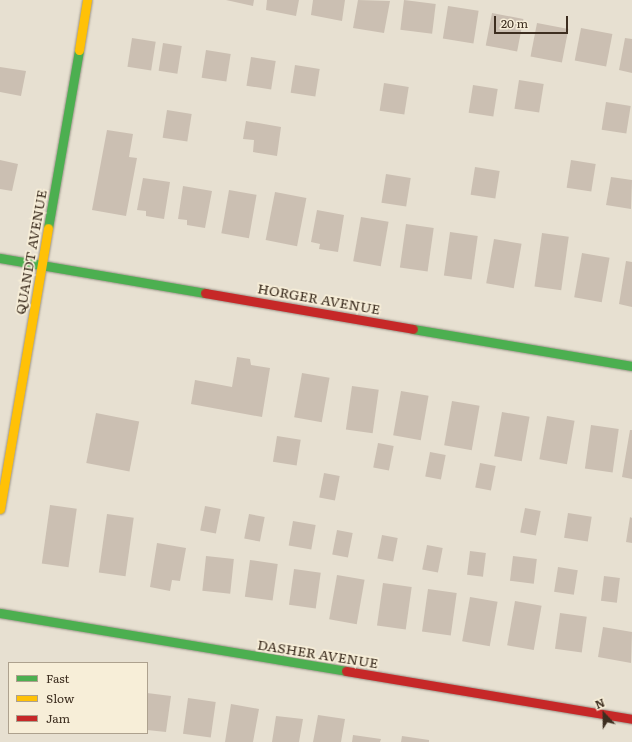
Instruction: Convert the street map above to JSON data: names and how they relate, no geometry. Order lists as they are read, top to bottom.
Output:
{
  "streets": {
    "street": ["QUANDT AVENUE", "HORGER AVENUE", "DASHER AVENUE"]
  },
  "crossings": [
    ["QUANDT AVENUE", "HORGER AVENUE"]
  ],
  "legend": ["Fast", "Slow", "Jam"],
  "scale_bar": "20 m",
  "north": "top"
}
